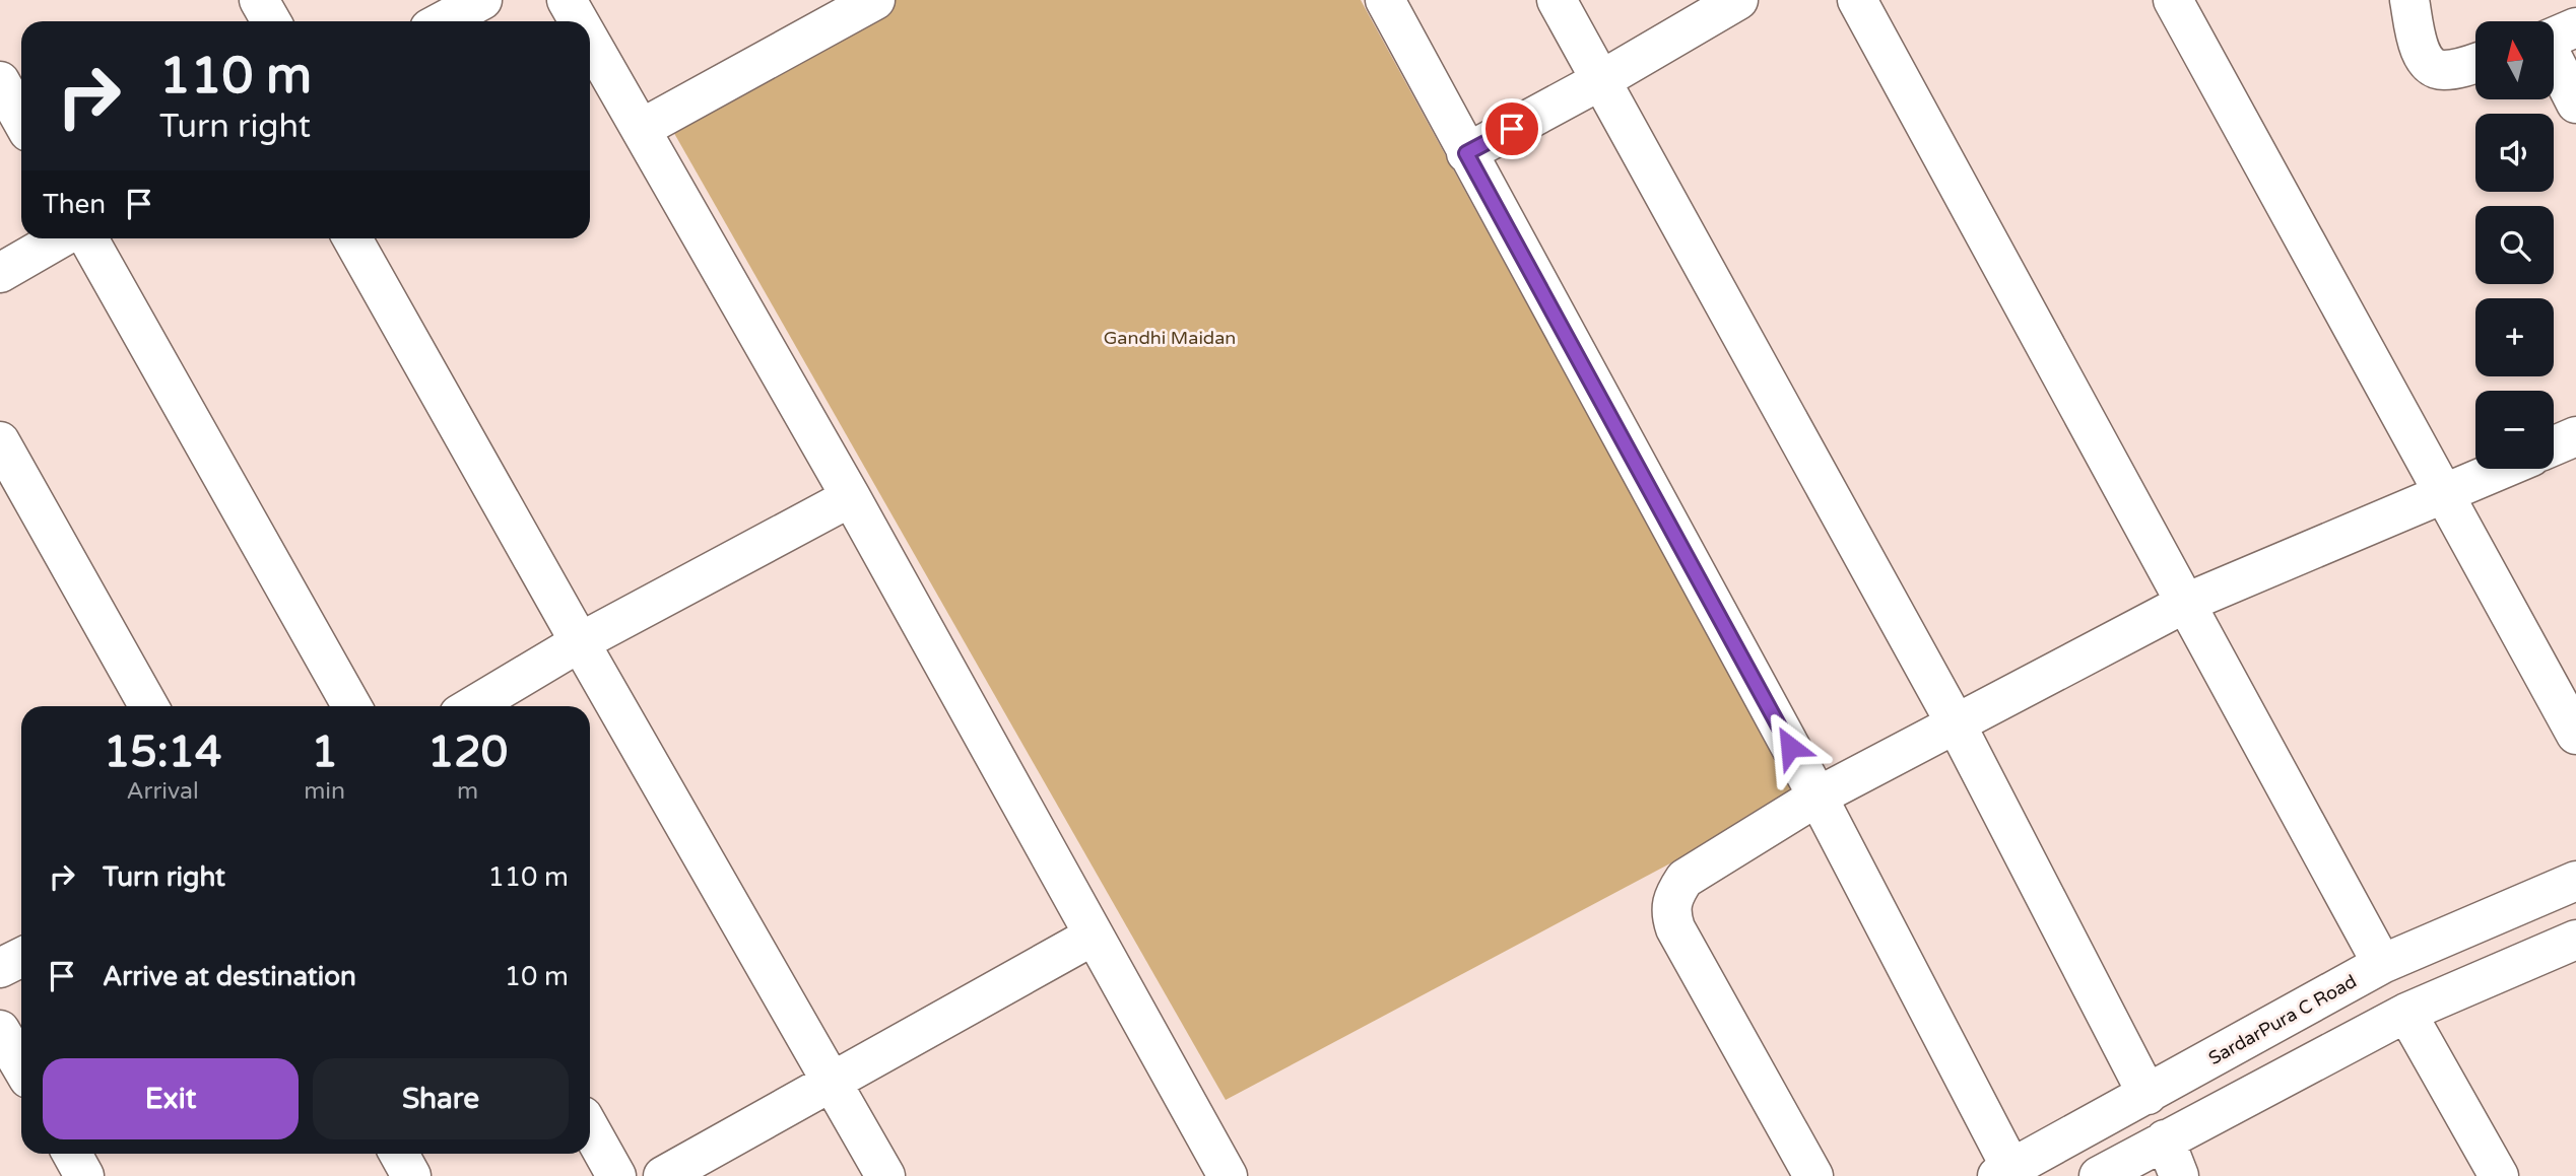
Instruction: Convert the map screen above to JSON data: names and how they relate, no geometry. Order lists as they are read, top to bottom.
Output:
{
  "streets": {
    "street": ["SardarPura C Road"]
  },
  "parks": ["Gandhi Maidan"],
  "north": "top",
  "page": {
    "map_buttons": ["+", "−"],
    "turn": ["110 m", "Turn right"],
    "then": "Then",
    "eta": [
      "15:14",
      "Arrival",
      "1",
      "min",
      "120",
      "m"
    ],
    "list": [
      {
        "name": "Turn right",
        "value": "110 m"
      },
      {
        "name": "Arrive at destination",
        "value": "10 m"
      }
    ],
    "buttons": ["Exit", "Share"]
  }
}
